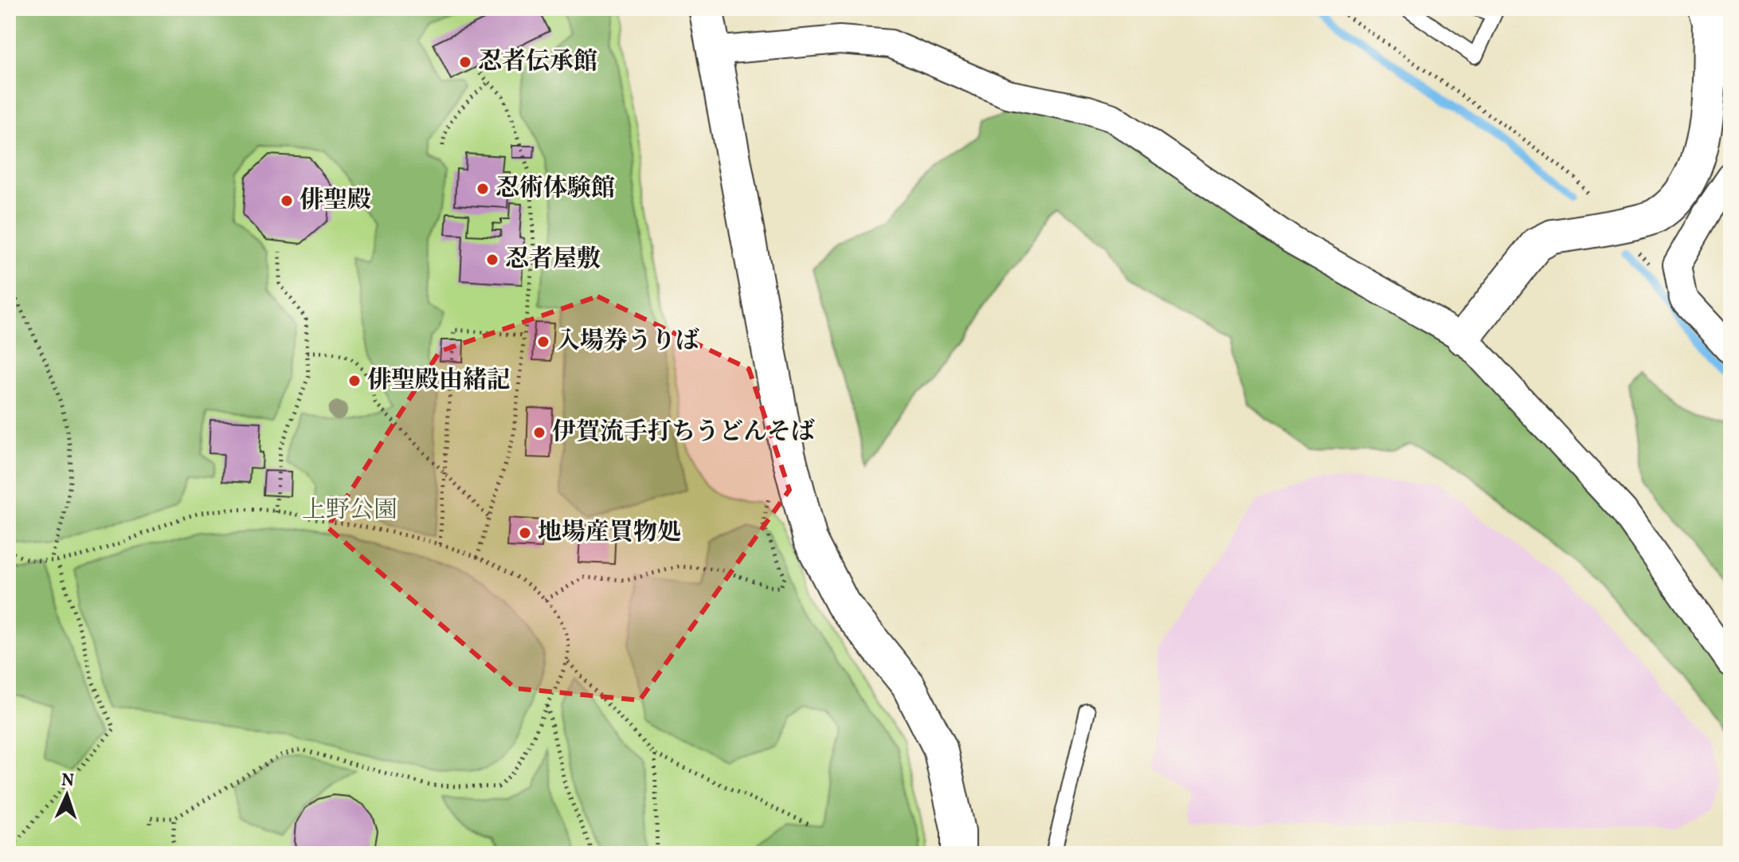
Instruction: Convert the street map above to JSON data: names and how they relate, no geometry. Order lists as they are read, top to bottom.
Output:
{
  "parks": ["上野公園"],
  "places": [
    "忍者伝承館",
    "忍術体験館",
    "俳聖殿",
    "忍者屋敷",
    "入場券うりば",
    "俳聖殿由緒記",
    "伊賀流手打ちうどんそば",
    "地場産買物処"
  ],
  "north": "top"
}
